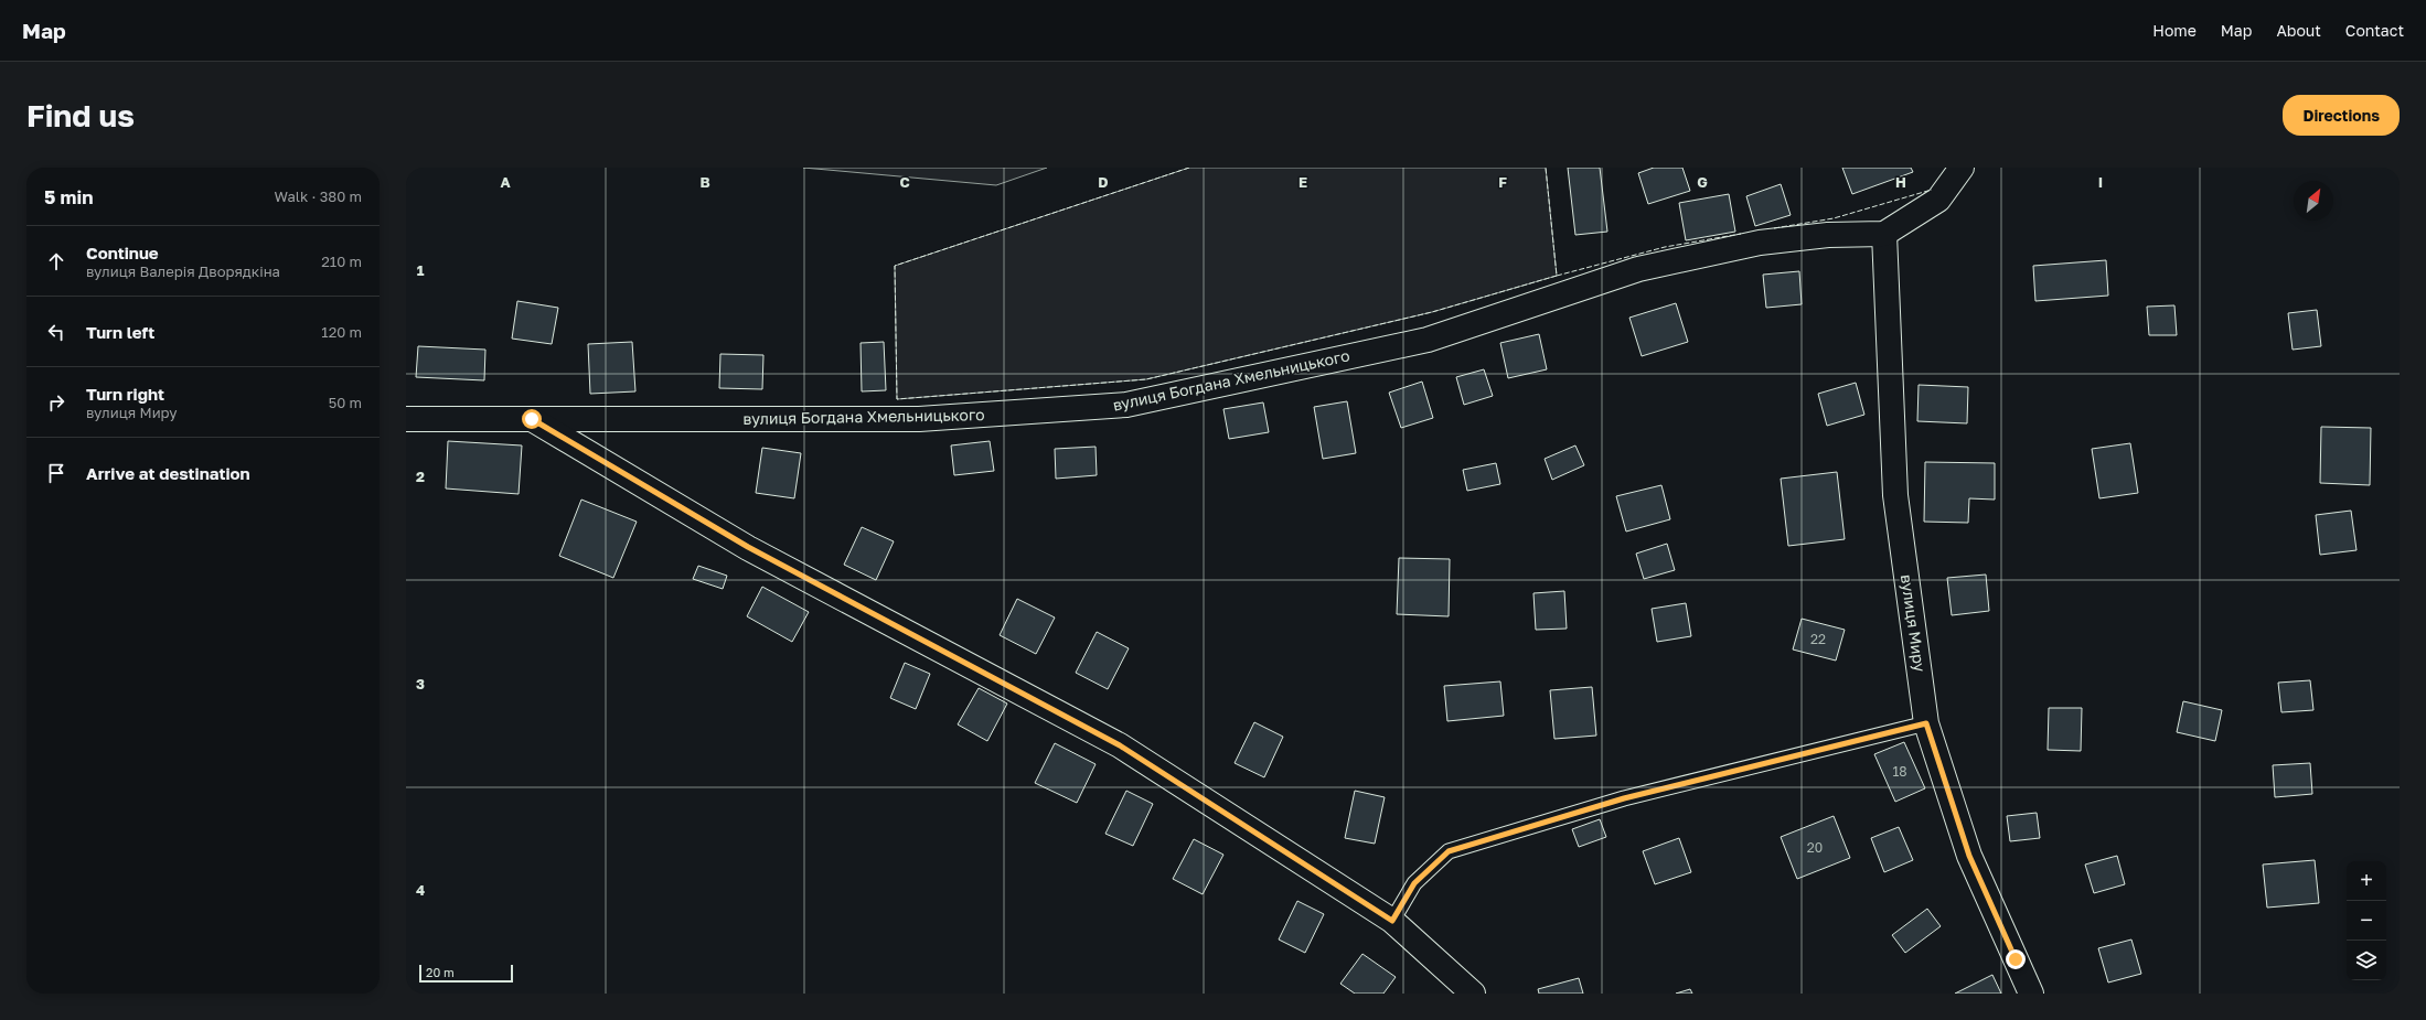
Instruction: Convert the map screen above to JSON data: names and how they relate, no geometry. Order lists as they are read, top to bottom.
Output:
{
  "streets": {
    "street": ["вулиця Богдана Хмельницького", "вулиця Миру"]
  },
  "crossings": [
    ["вулиця Богдана Хмельницького", "вулиця Миру"]
  ],
  "house_numbers": ["22", "18", "20"],
  "scale_bar": "20 m",
  "north": "top right",
  "page": {
    "header": "Map",
    "nav": [
      "Home",
      "Map",
      "About",
      "Contact"
    ],
    "buttons": "Directions",
    "title": "Find us",
    "heading": ["5 min", "Walk · 380 m"],
    "list": [
      ["Continue", "вулиця Валерія Дворядкіна", "210 m"],
      ["Turn left", "120 m"],
      ["Turn right", "вулиця Миру", "50 m"],
      "Arrive at destination"
    ],
    "map_buttons": ["+", "−"],
    "scale": "20 m"
  },
  "grid": {
    "columns": [
      "A",
      "B",
      "C",
      "D",
      "E",
      "F",
      "G",
      "H",
      "I"
    ],
    "rows": [
      "1",
      "2",
      "3",
      "4"
    ]
  }
}
